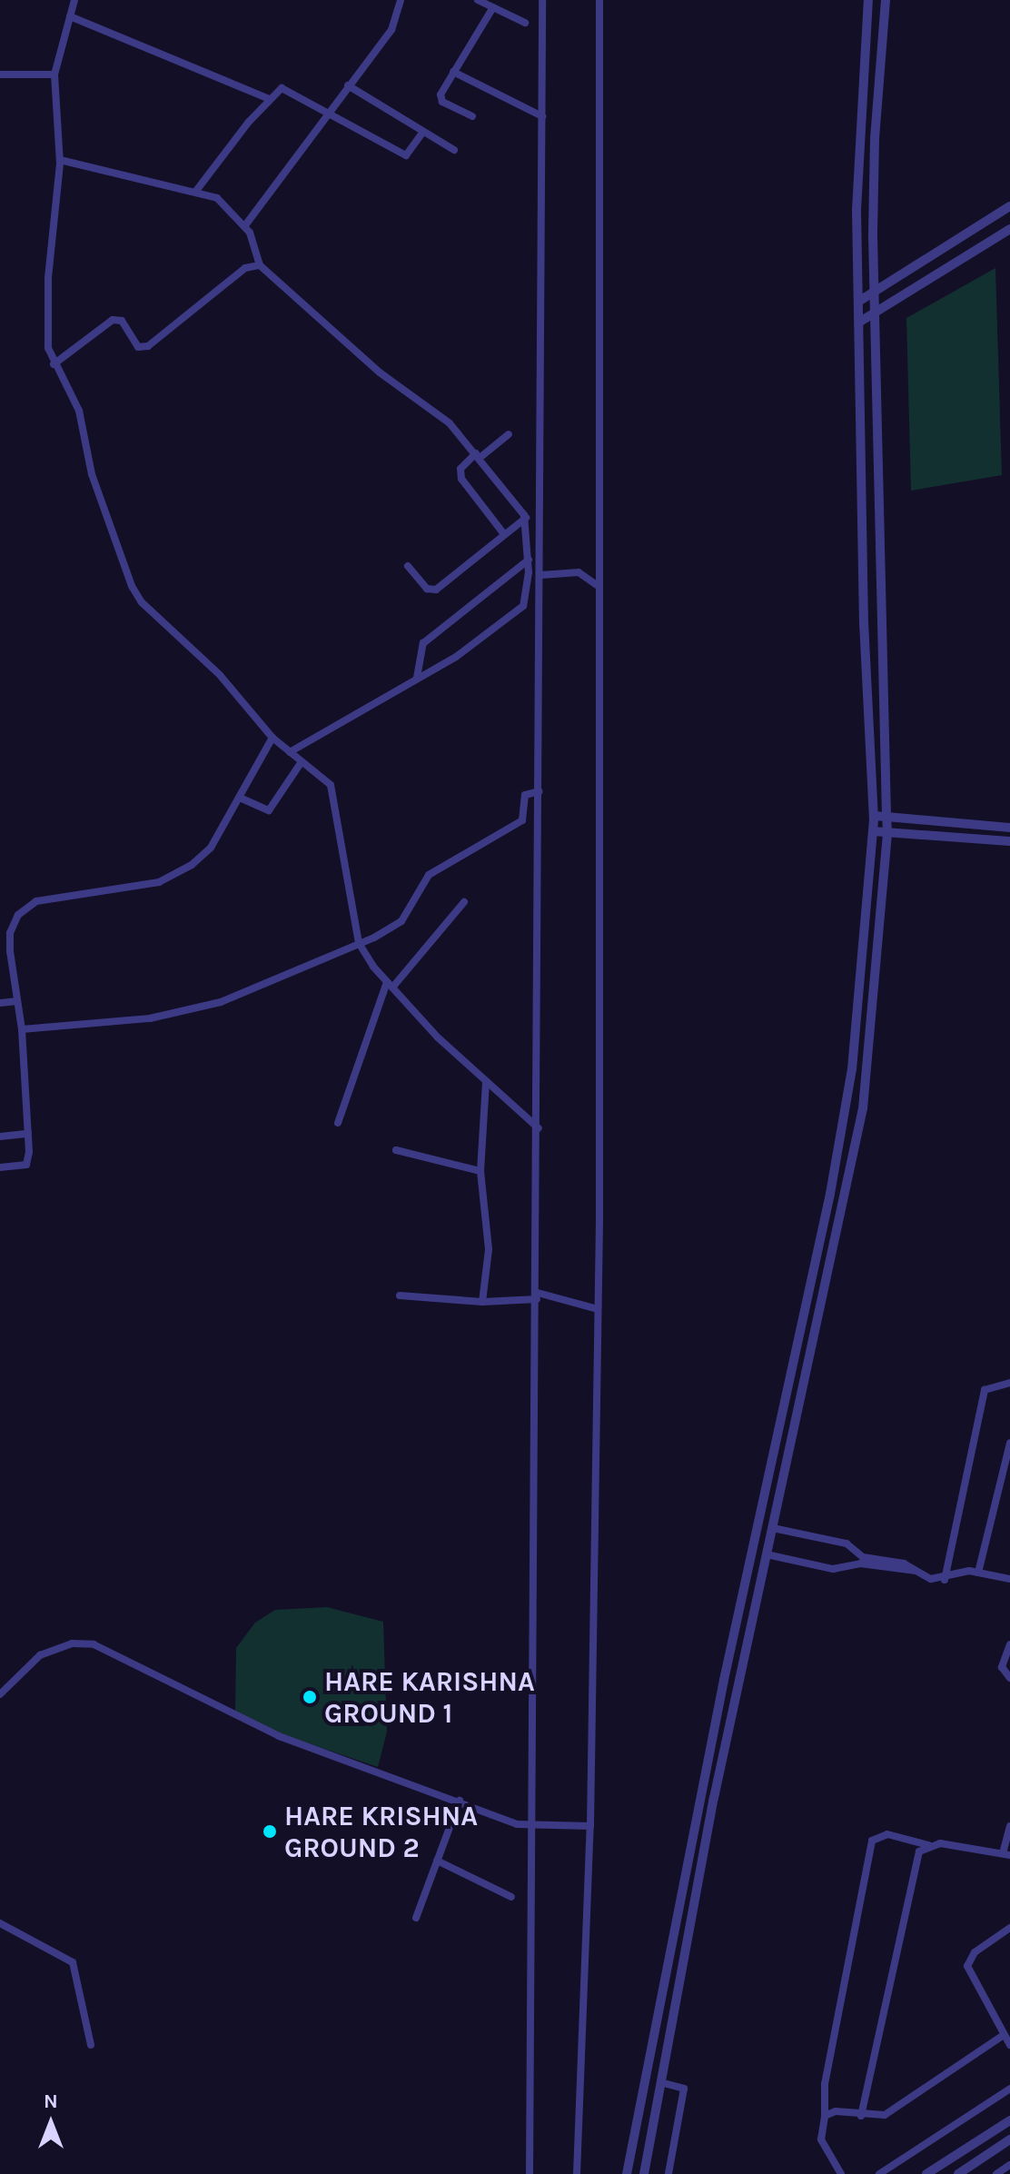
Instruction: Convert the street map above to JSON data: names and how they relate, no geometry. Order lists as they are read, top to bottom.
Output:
{
  "places": ["HARE KARISHNA GROUND 1", "HARE KRISHNA GROUND 2"],
  "north": "top"
}
